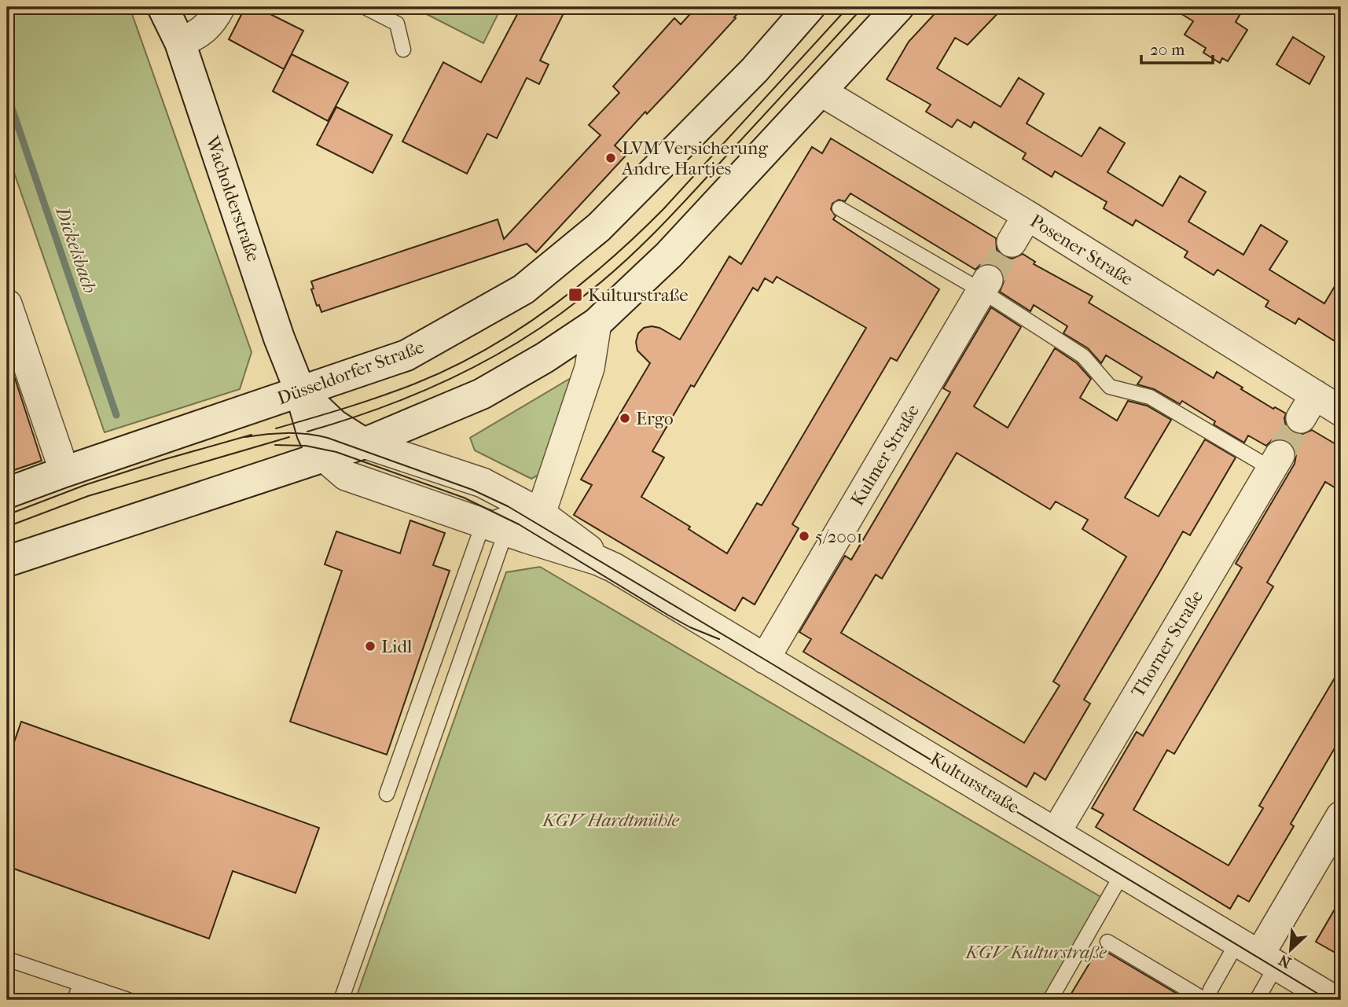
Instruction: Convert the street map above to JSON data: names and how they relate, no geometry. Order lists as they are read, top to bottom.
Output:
{
  "streets": {
    "main road": ["Wacholderstraße", "Düsseldorfer Straße"],
    "street": [
      "Posener Straße",
      "Kulmer Straße",
      "Thorner Straße",
      "Kulturstraße"
    ]
  },
  "crossings": [
    ["Wacholderstraße", "Düsseldorfer Straße"],
    ["Wacholderstraße", "Kulturstraße"],
    ["Kulmer Straße", "Kulturstraße"],
    ["Thorner Straße", "Kulturstraße"]
  ],
  "water": ["Dickelsbach"],
  "parks": ["KGV Hardtmühle", "KGV Kulturstraße"],
  "places": {
    "other": [
      "LVM Versicherung Andre Hartjes",
      "Ergo",
      "5/2001",
      "Lidl"
    ],
    "transit": ["Kulturstraße"]
  },
  "scale_bar": "20 m",
  "north": "bottom left"
}
